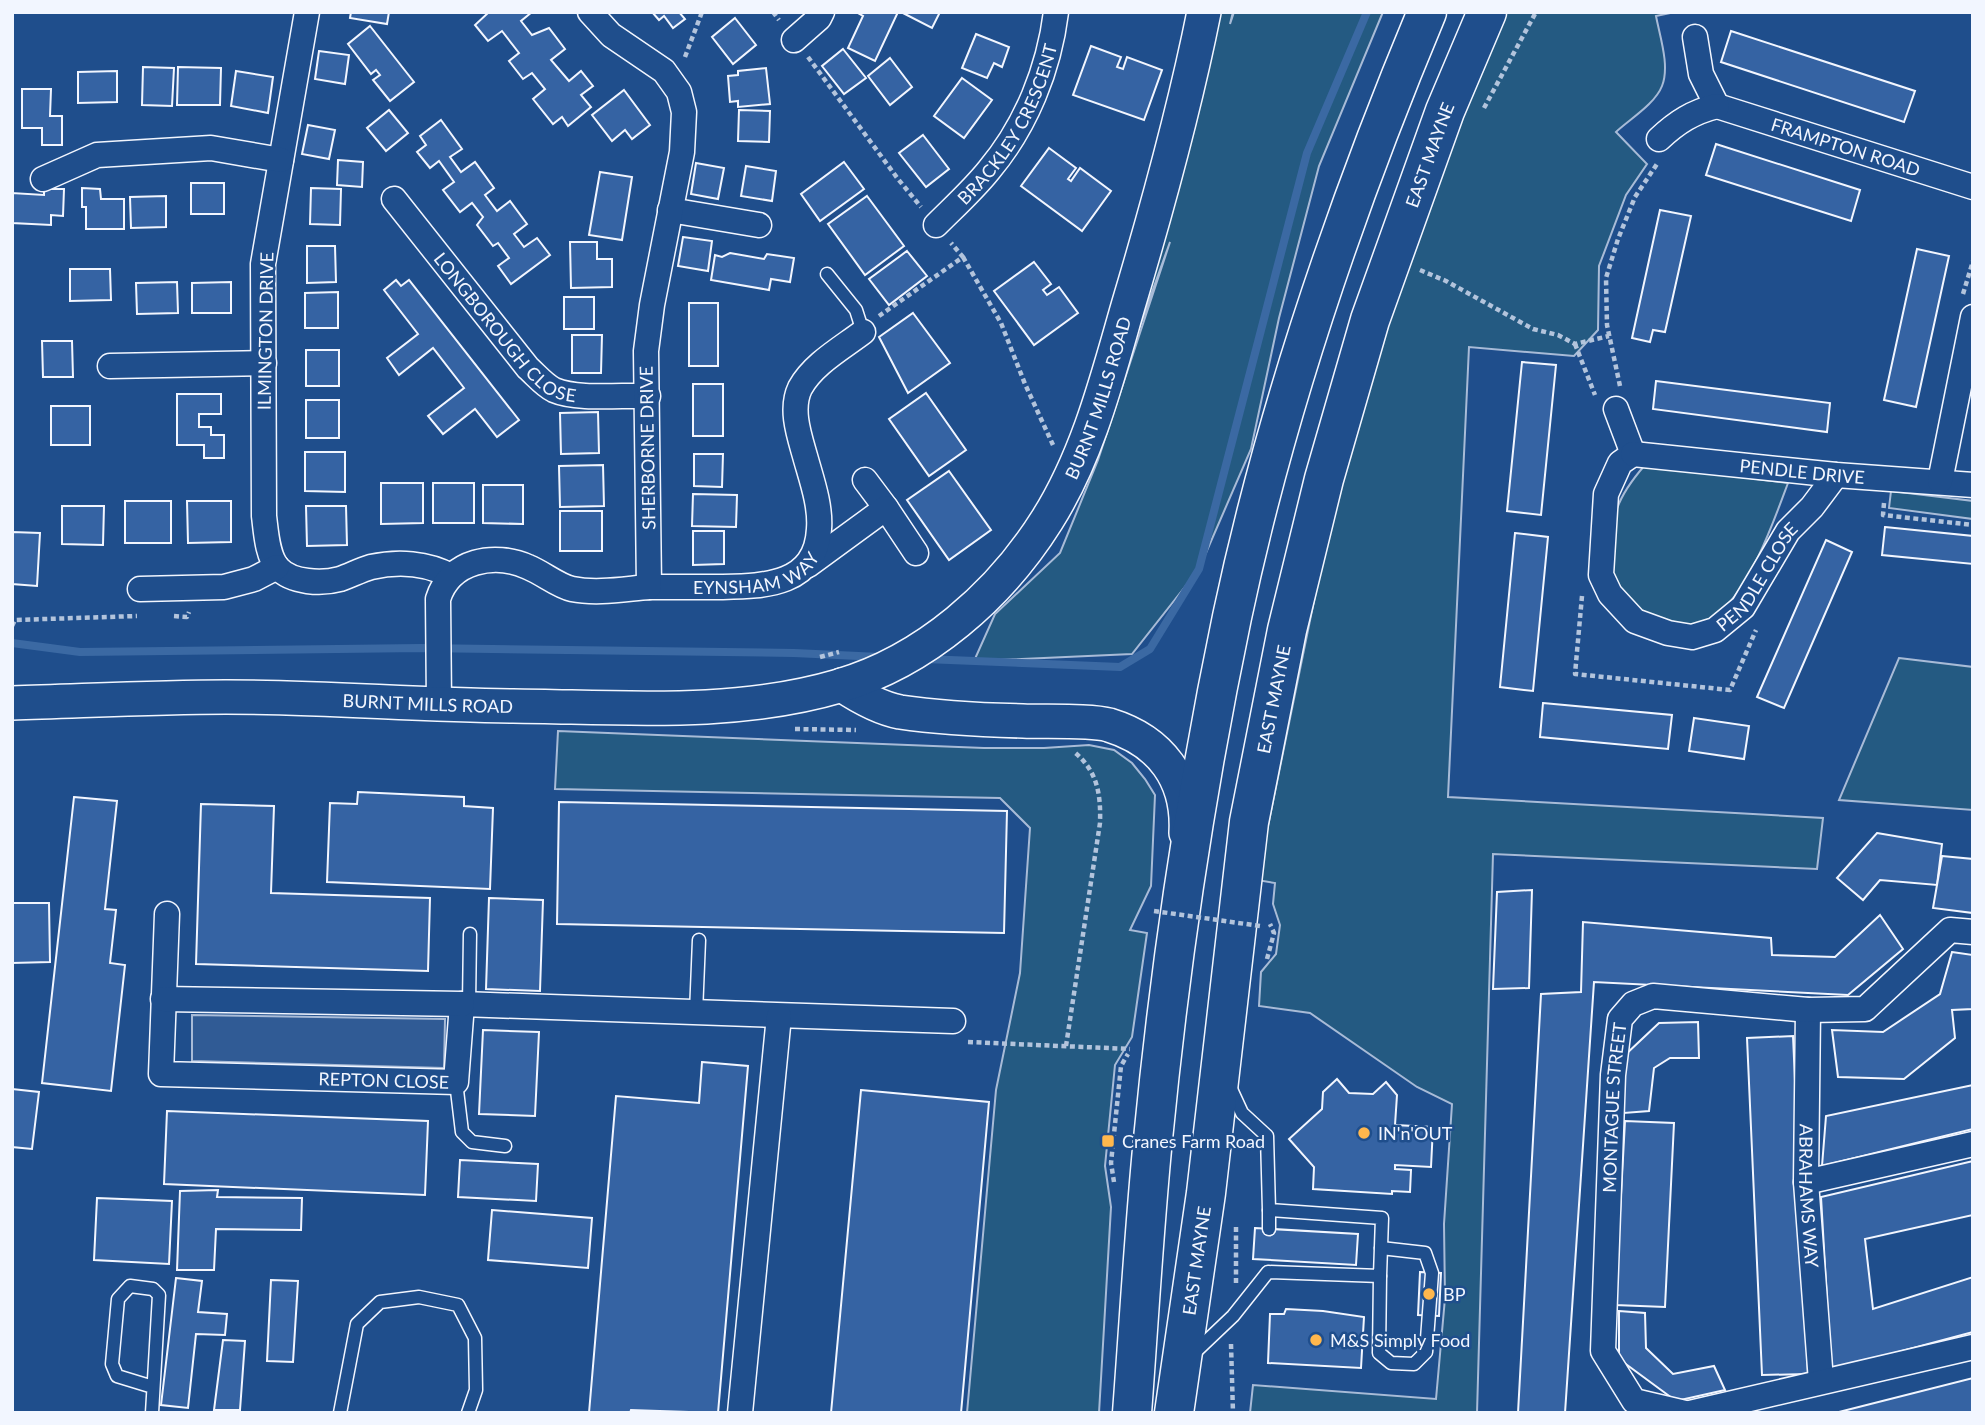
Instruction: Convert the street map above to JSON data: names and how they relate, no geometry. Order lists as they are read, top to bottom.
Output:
{
  "streets": {
    "main road": ["EAST MAYNE"],
    "street": [
      "BRACKLEY CRESCENT",
      "FRAMPTON ROAD",
      "LONGBOROUGH CLOSE",
      "ILMINGTON DRIVE",
      "BURNT MILLS ROAD",
      "SHERBORNE DRIVE",
      "PENDLE DRIVE",
      "EYNSHAM WAY",
      "PENDLE CLOSE",
      "REPTON CLOSE",
      "MONTAGUE STREET",
      "ABRAHAMS WAY"
    ]
  },
  "crossings": [
    ["LONGBOROUGH CLOSE", "SHERBORNE DRIVE"],
    ["SHERBORNE DRIVE", "EYNSHAM WAY"],
    ["PENDLE DRIVE", "PENDLE CLOSE"],
    ["MONTAGUE STREET", "ABRAHAMS WAY"]
  ],
  "places": {
    "other": ["IN'n'OUT", "BP", "M&S Simply Food"],
    "transit": ["Cranes Farm Road"]
  }
}
